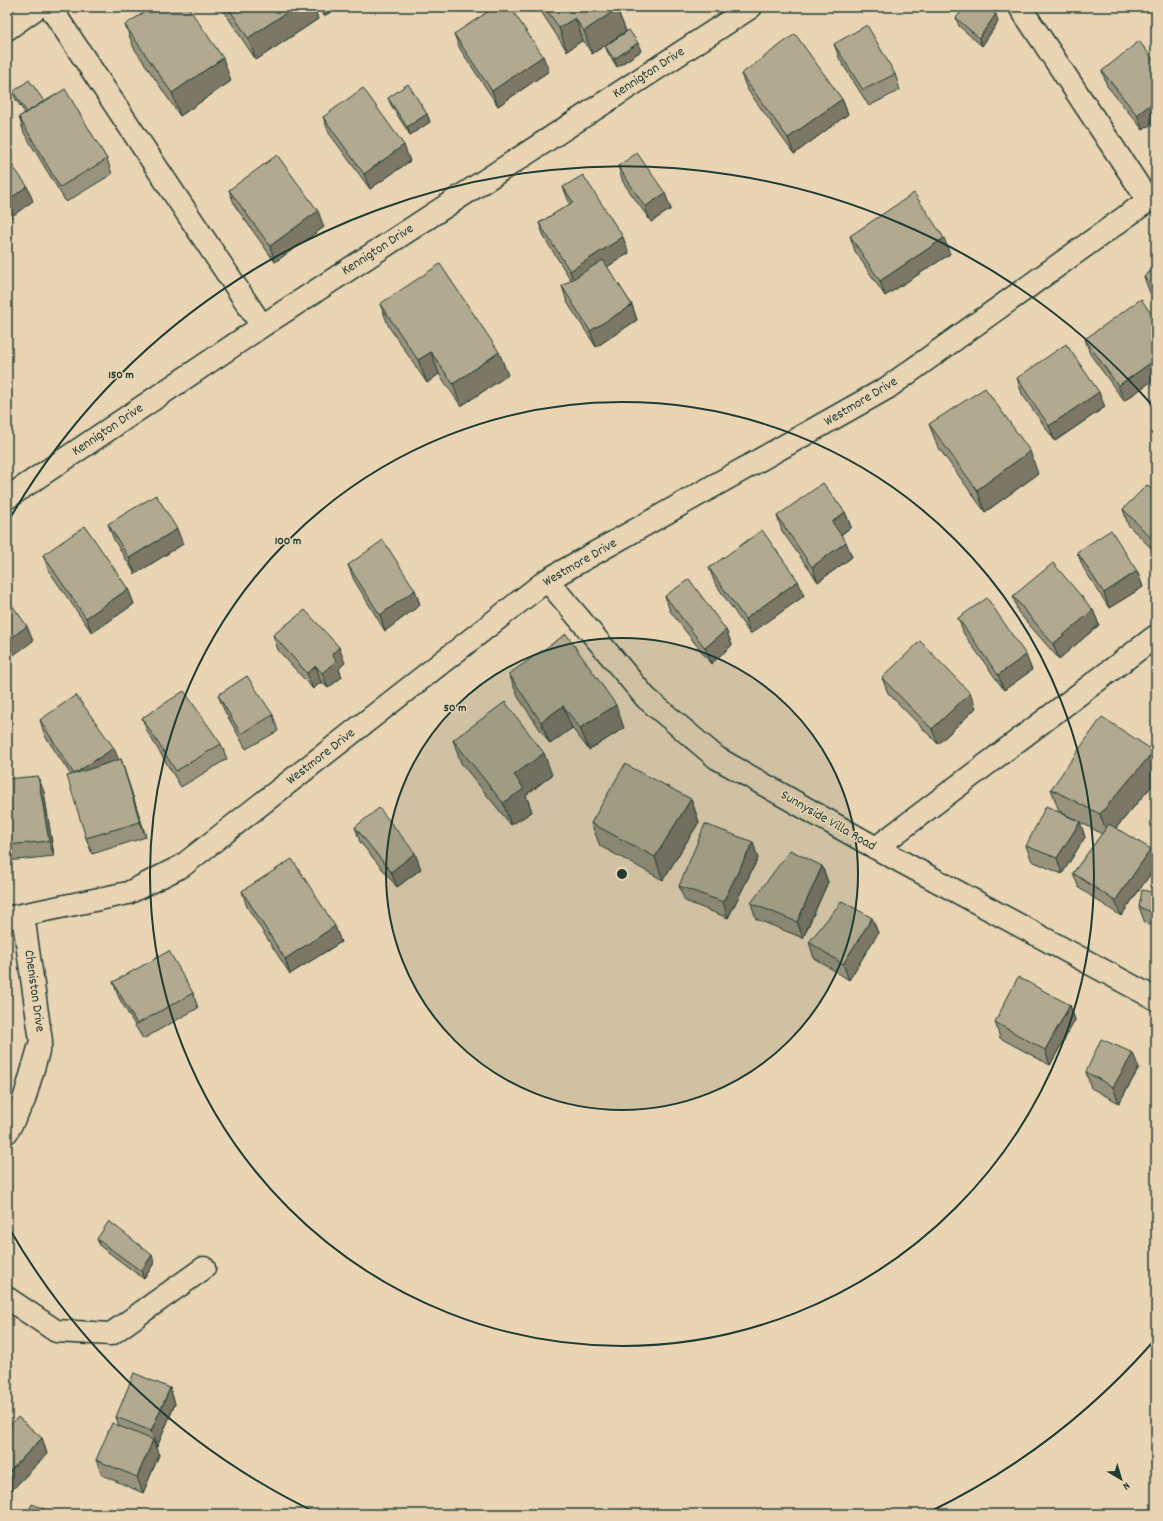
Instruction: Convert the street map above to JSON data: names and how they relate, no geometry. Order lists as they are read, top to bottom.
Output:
{
  "streets": {
    "street": [
      "Kennigton Drive",
      "Westmore Drive",
      "Sunnyside Villa Road",
      "Cheniston Drive"
    ]
  },
  "crossings": [
    ["Westmore Drive", "Sunnyside Villa Road"],
    ["Westmore Drive", "Cheniston Drive"]
  ],
  "north": "bottom right",
  "rings": ["150 m", "100 m", "50 m"]
}
